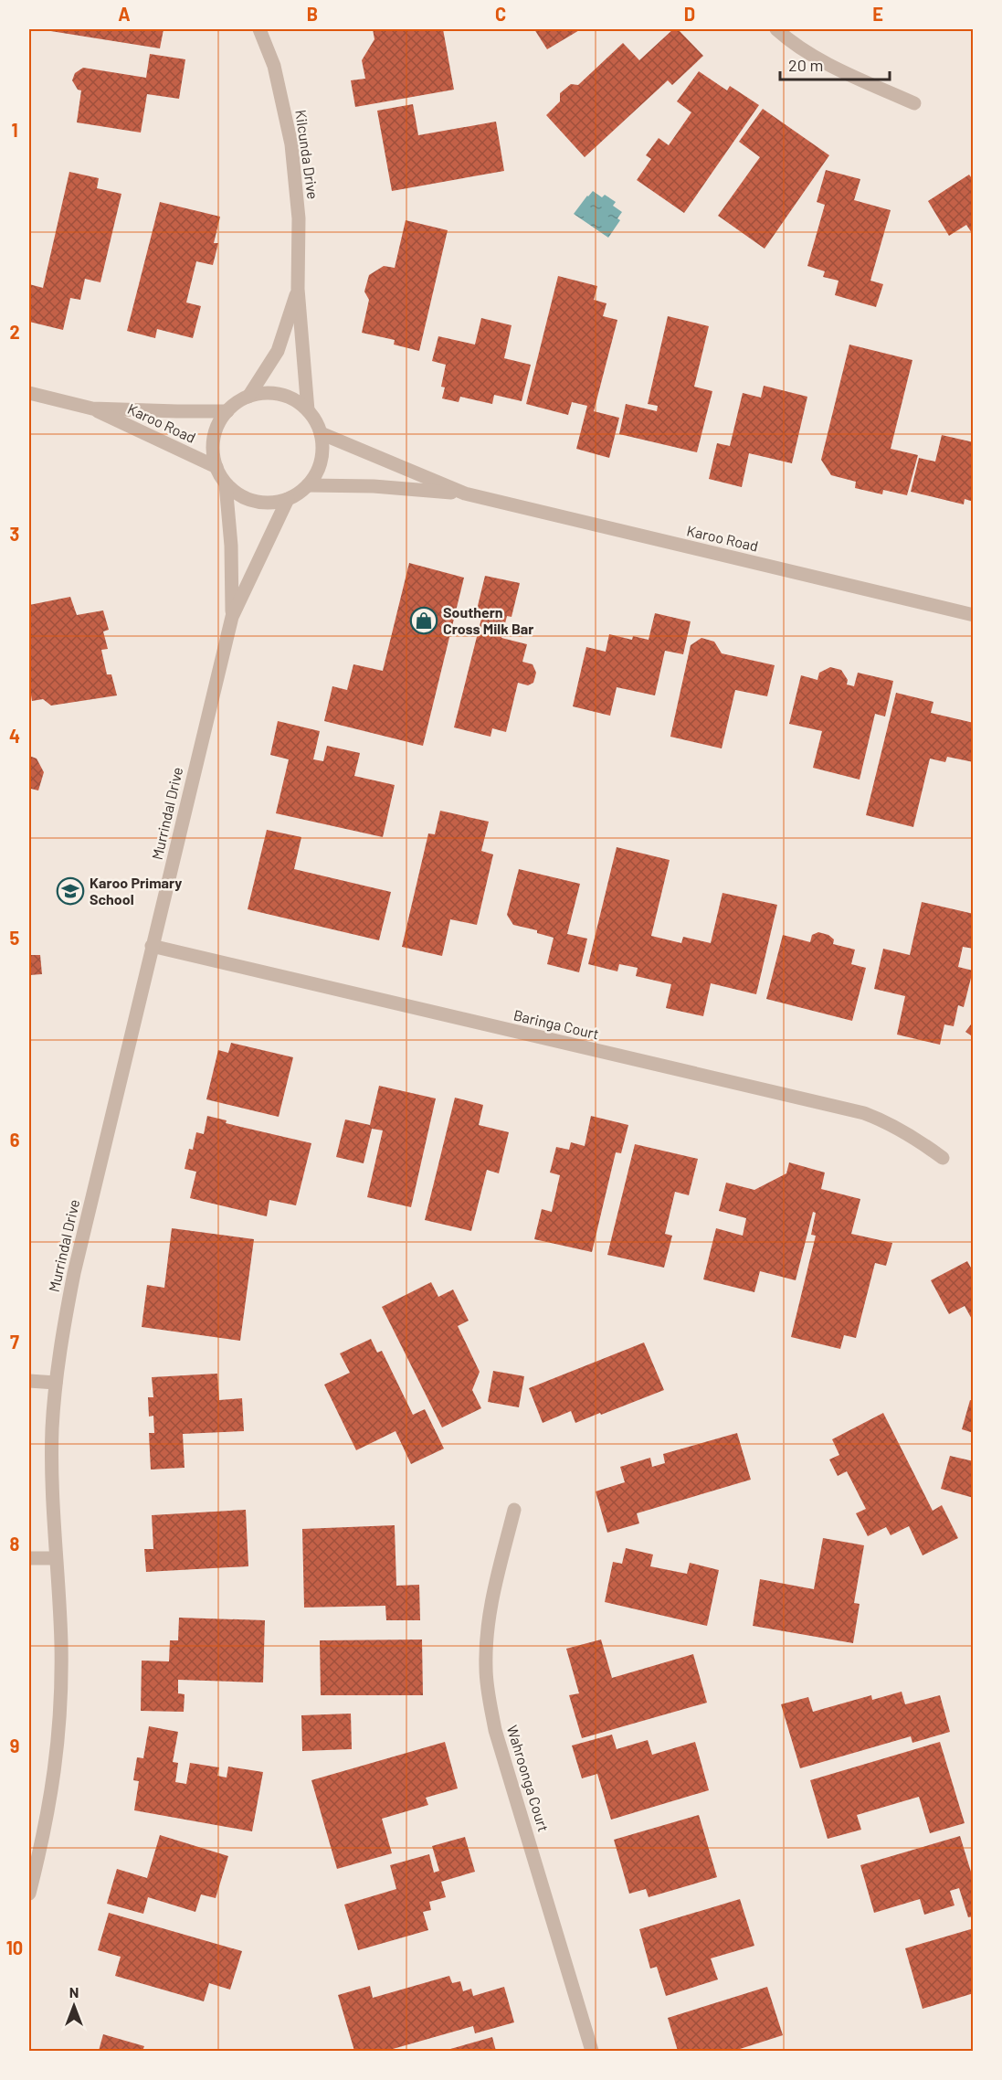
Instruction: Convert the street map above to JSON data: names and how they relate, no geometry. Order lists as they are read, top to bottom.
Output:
{
  "streets": {
    "street": [
      "Kilcunda Drive",
      "Karoo Road",
      "Murrindal Drive",
      "Baringa Court",
      "Wahroonga Court"
    ]
  },
  "crossings": [
    ["Kilcunda Drive", "Karoo Road"],
    ["Kilcunda Drive", "Murrindal Drive"],
    ["Karoo Road", "Murrindal Drive"],
    ["Murrindal Drive", "Baringa Court"]
  ],
  "places": {
    "shop": ["Southern Cross Milk Bar"],
    "school or university": ["Karoo Primary School"]
  },
  "scale_bar": "20 m",
  "north": "top",
  "grid": {
    "columns": [
      "A",
      "B",
      "C",
      "D",
      "E"
    ],
    "rows": [
      "1",
      "2",
      "3",
      "4",
      "5",
      "6",
      "7",
      "8",
      "9",
      "10"
    ]
  }
}
